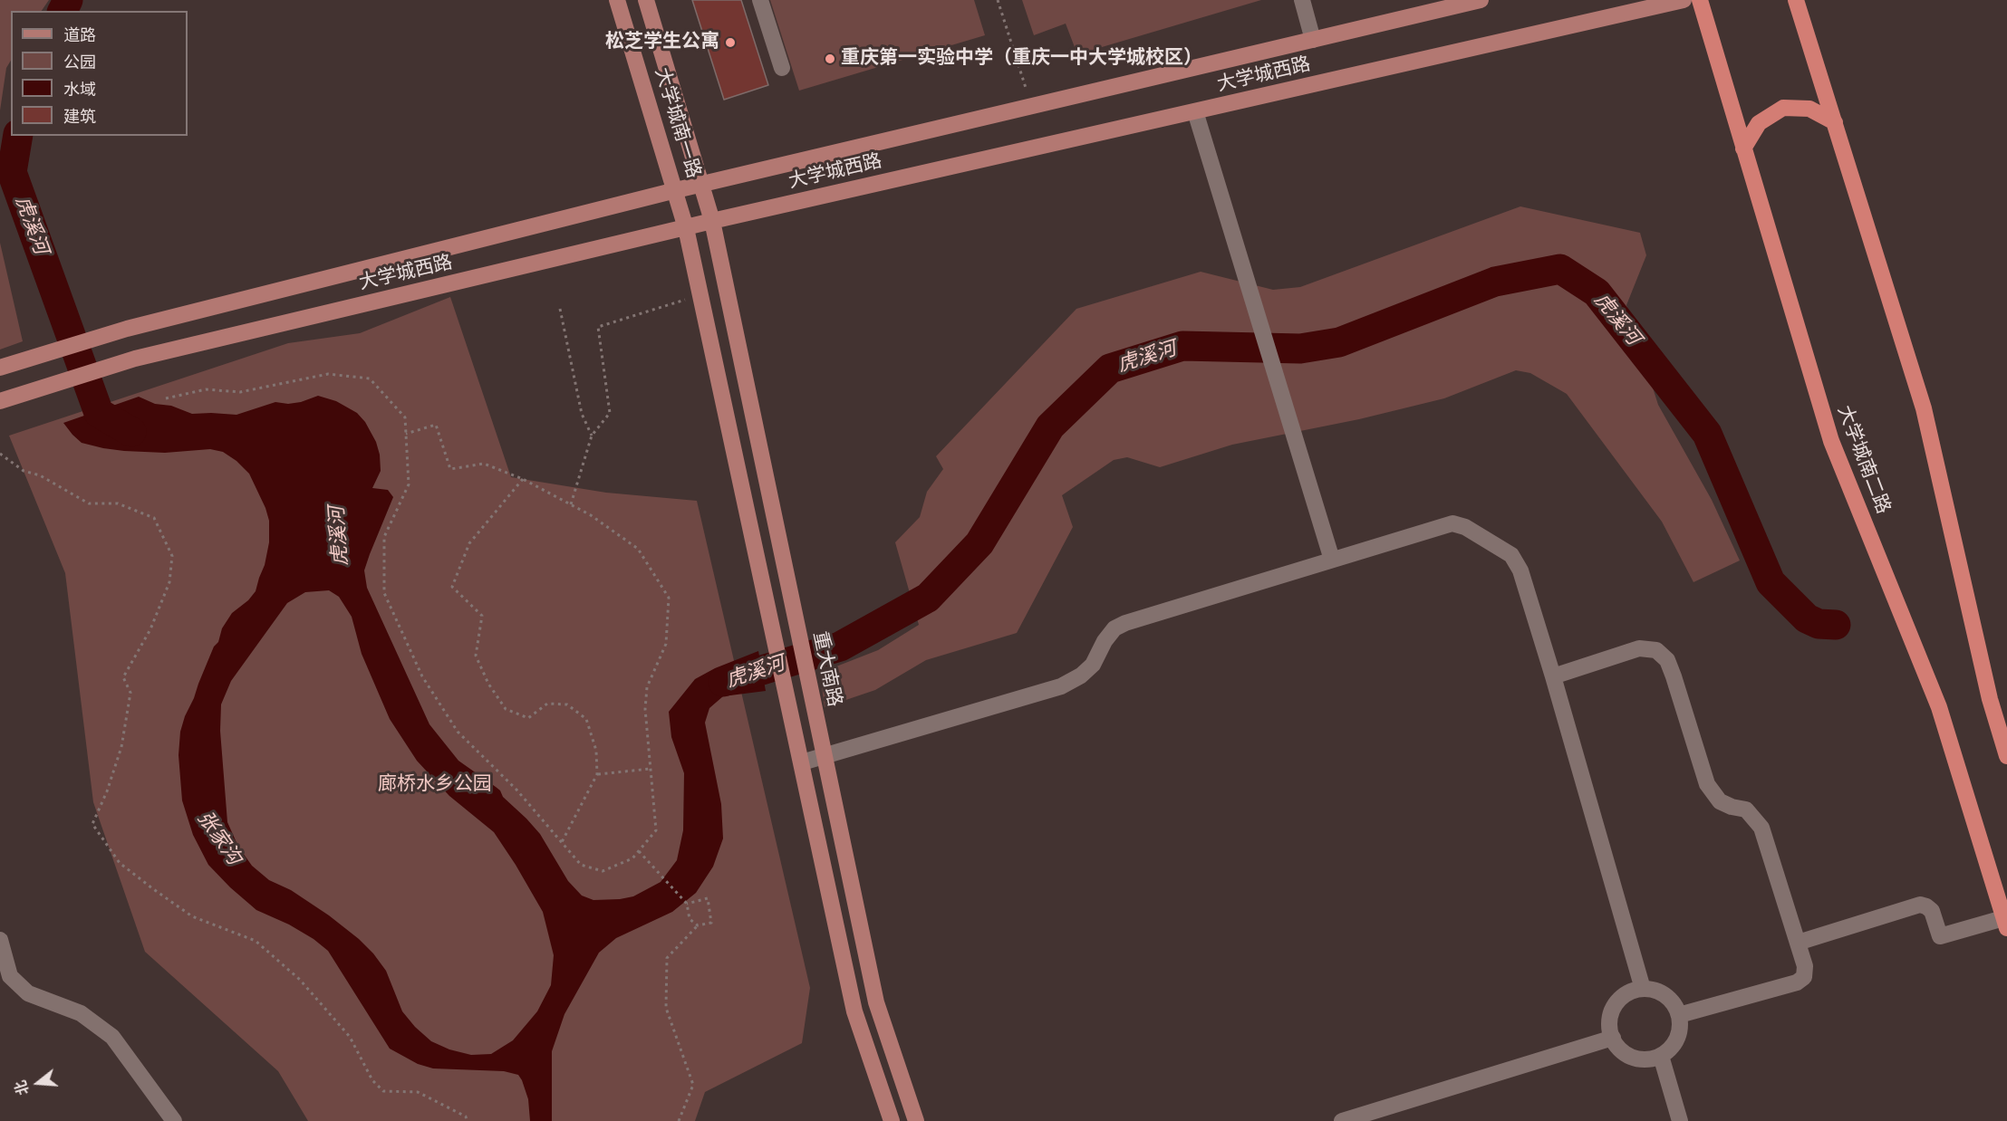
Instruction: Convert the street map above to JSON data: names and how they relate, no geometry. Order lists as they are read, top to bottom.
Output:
{
  "streets": {
    "highway": ["大学城南二路"],
    "main road": ["大学城西路", "大学城南一路", "重大南路"]
  },
  "crossings": [
    ["大学城西路", "大学城南一路"],
    ["大学城西路", "重大南路"],
    ["大学城南一路", "重大南路"]
  ],
  "water": ["虎溪河", "张家沟"],
  "parks": ["廊桥水乡公园"],
  "places": ["松芝学生公寓", "重庆第一实验中学（重庆一中大学城校区）"],
  "legend": [
    "道路",
    "公园",
    "水域",
    "建筑"
  ],
  "north": "left"
}
